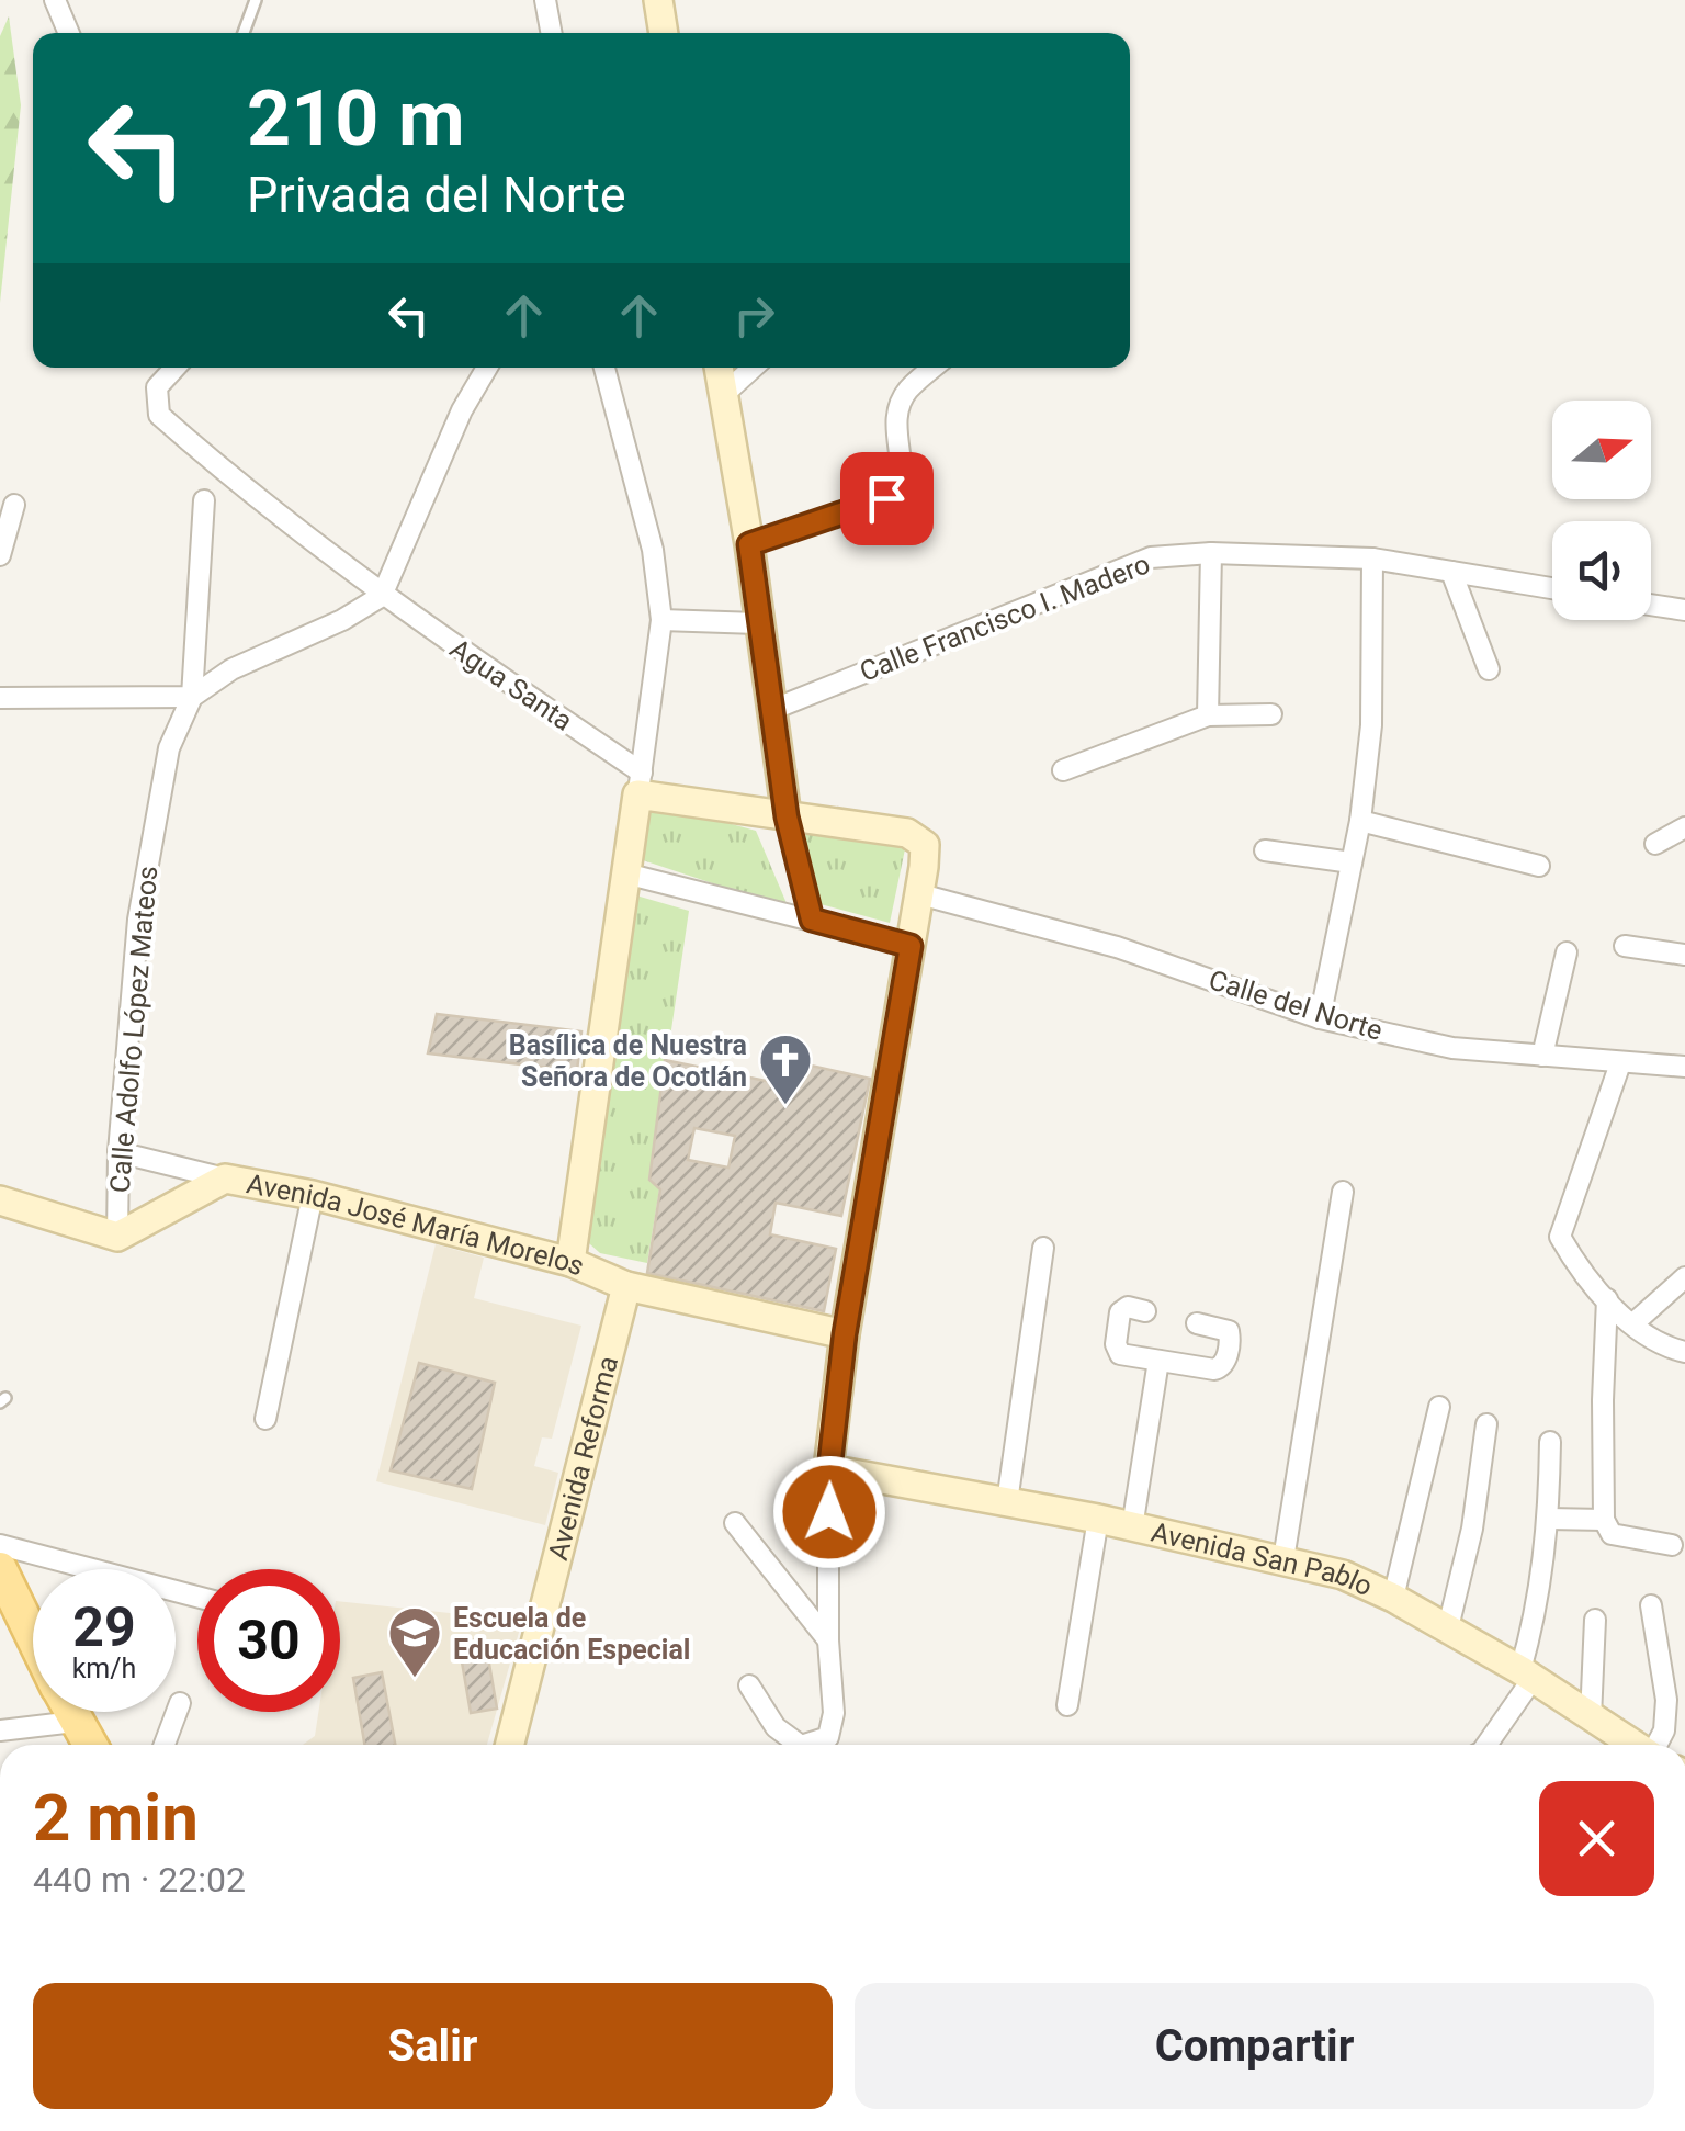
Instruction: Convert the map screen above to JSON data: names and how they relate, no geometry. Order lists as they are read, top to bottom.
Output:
{
  "streets": {
    "street": [
      "Calle Francisco I. Madero",
      "Agua Santa",
      "Calle del Norte",
      "Calle Adolfo López Mateos",
      "Avenida José María Morelos",
      "Avenida Reforma",
      "Avenida San Pablo"
    ]
  },
  "crossings": [
    ["Calle Adolfo López Mateos", "Avenida José María Morelos"],
    ["Avenida José María Morelos", "Avenida Reforma"]
  ],
  "places": {
    "church": ["Basílica de Nuestra Señora de Ocotlán"],
    "school or university": ["Escuela de Educación Especial"]
  },
  "north": "right",
  "page": {
    "turn": ["210 m", "Privada del Norte"],
    "speed": "29 km/h",
    "limit": "30",
    "heading": ["2 min", "440 m · 22:02"],
    "buttons": ["Salir", "Compartir"]
  }
}
